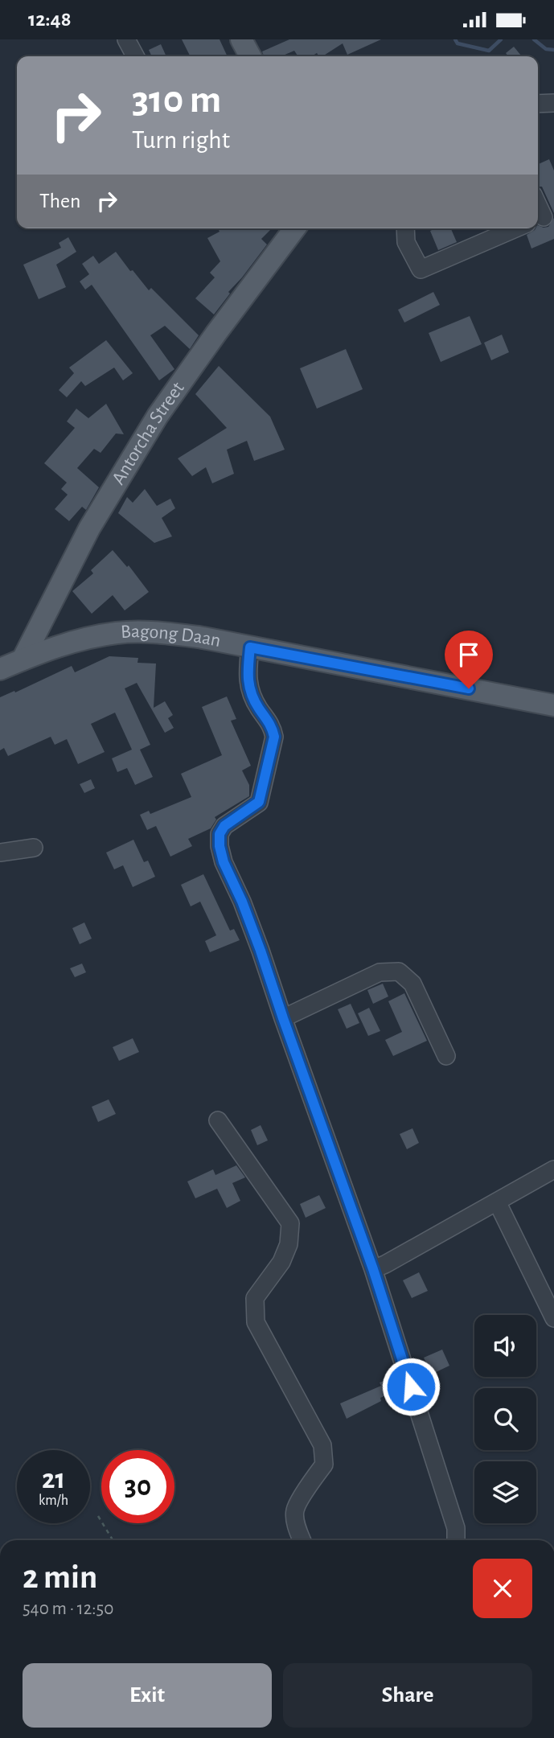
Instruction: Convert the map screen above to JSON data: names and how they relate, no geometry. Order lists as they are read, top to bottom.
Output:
{
  "streets": {
    "main road": ["Antorcha Street", "Bagong Daan"]
  },
  "crossings": [
    ["Antorcha Street", "Bagong Daan"]
  ],
  "page": {
    "status": "12:48",
    "turn": ["310 m", "Turn right"],
    "then": "Then",
    "speed": "21 km/h",
    "limit": "30",
    "heading": ["2 min", "540 m · 12:50"],
    "buttons": ["Exit", "Share"]
  }
}
